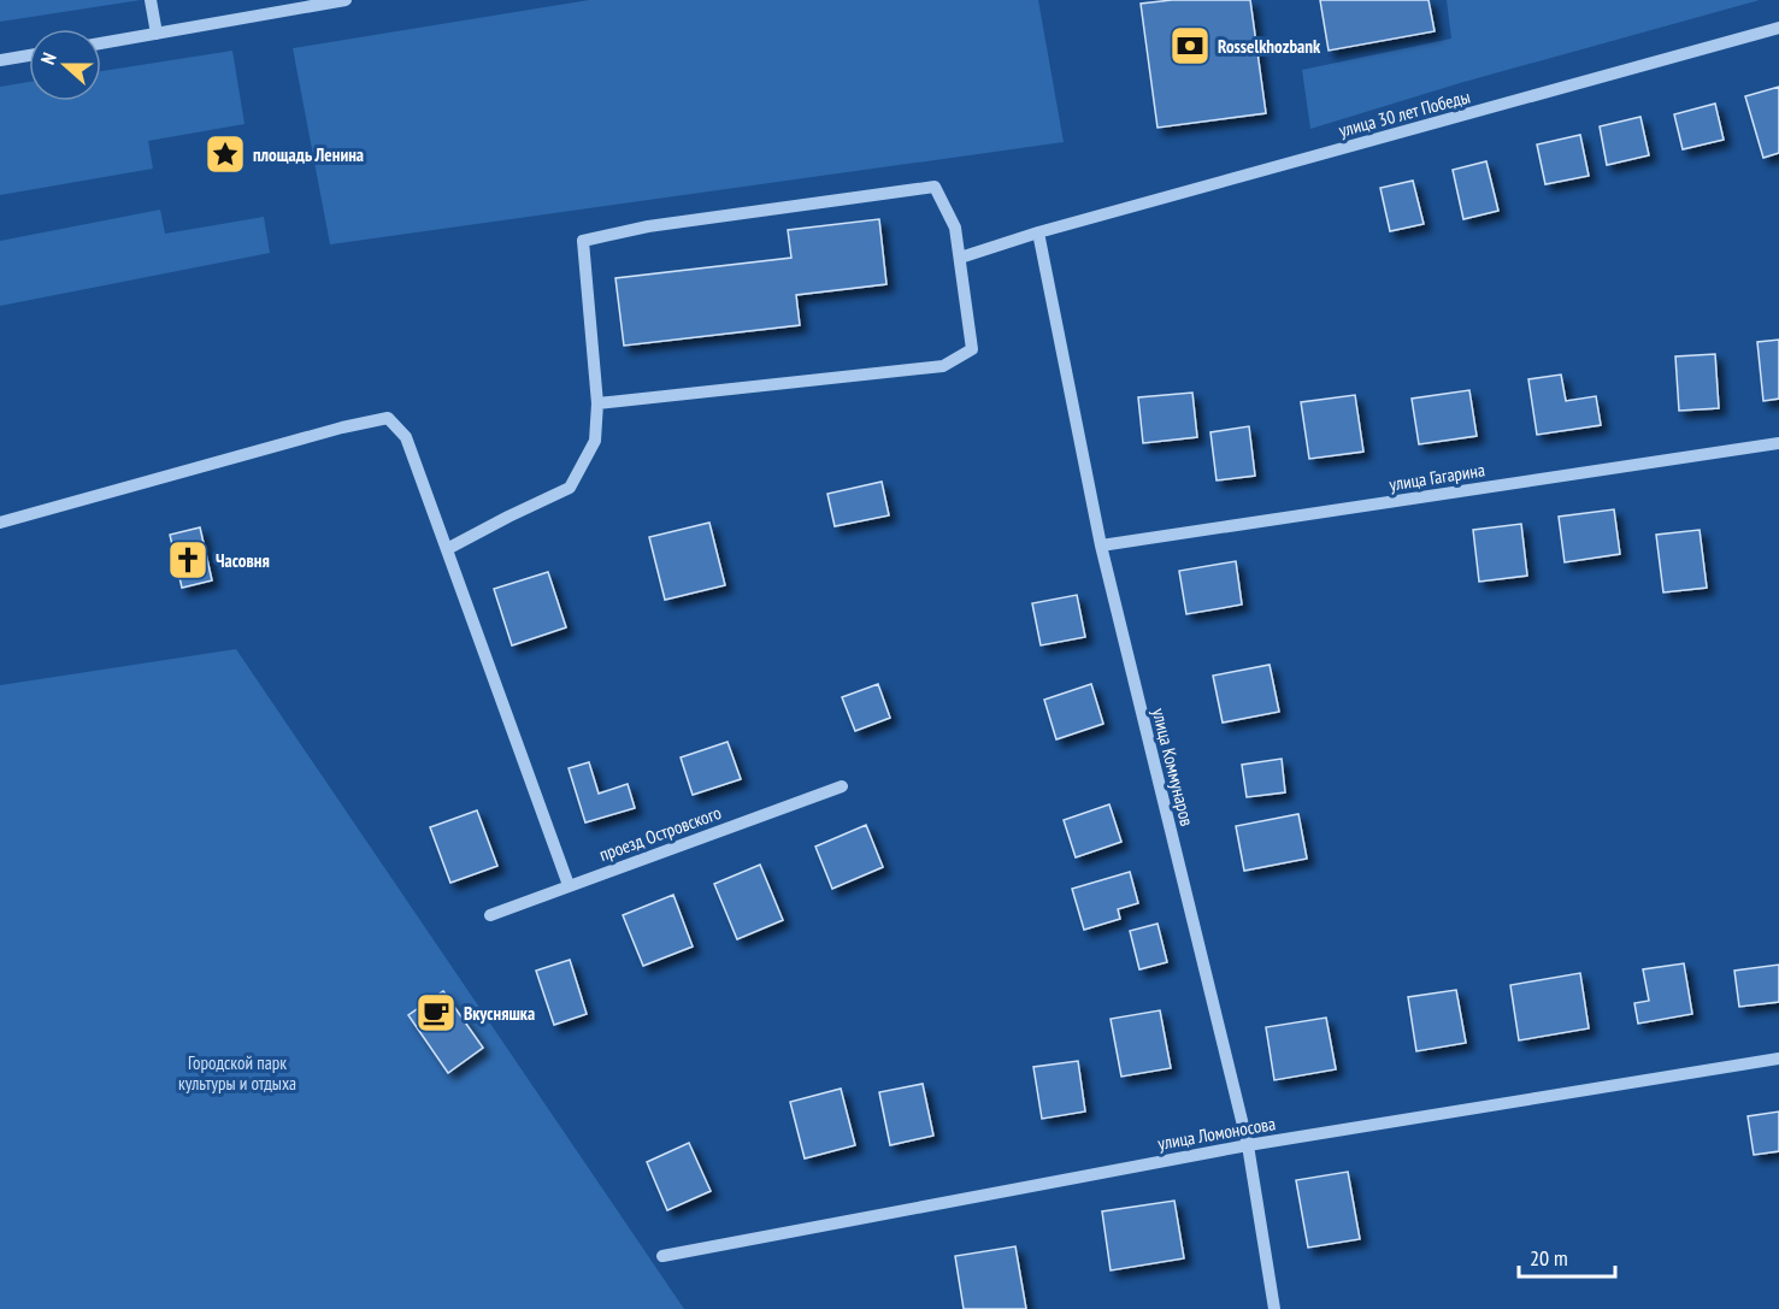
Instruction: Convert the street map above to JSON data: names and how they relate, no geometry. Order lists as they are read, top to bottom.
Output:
{
  "streets": {
    "street": [
      "улица 30 лет Победы",
      "улица Гагарина",
      "улица Коммунаров",
      "проезд Островского",
      "улица Ломоносова"
    ]
  },
  "crossings": [
    ["улица 30 лет Победы", "улица Коммунаров"],
    ["улица Гагарина", "улица Коммунаров"],
    ["улица Коммунаров", "улица Ломоносова"]
  ],
  "parks": ["Городской парк культуры и отдыха"],
  "places": {
    "bank": ["Rosselkhozbank"],
    "place": ["площадь Ленина"],
    "church": ["Часовня"],
    "cafe": ["Вкусняшка"]
  },
  "scale_bar": "20 m",
  "north": "left"
}
